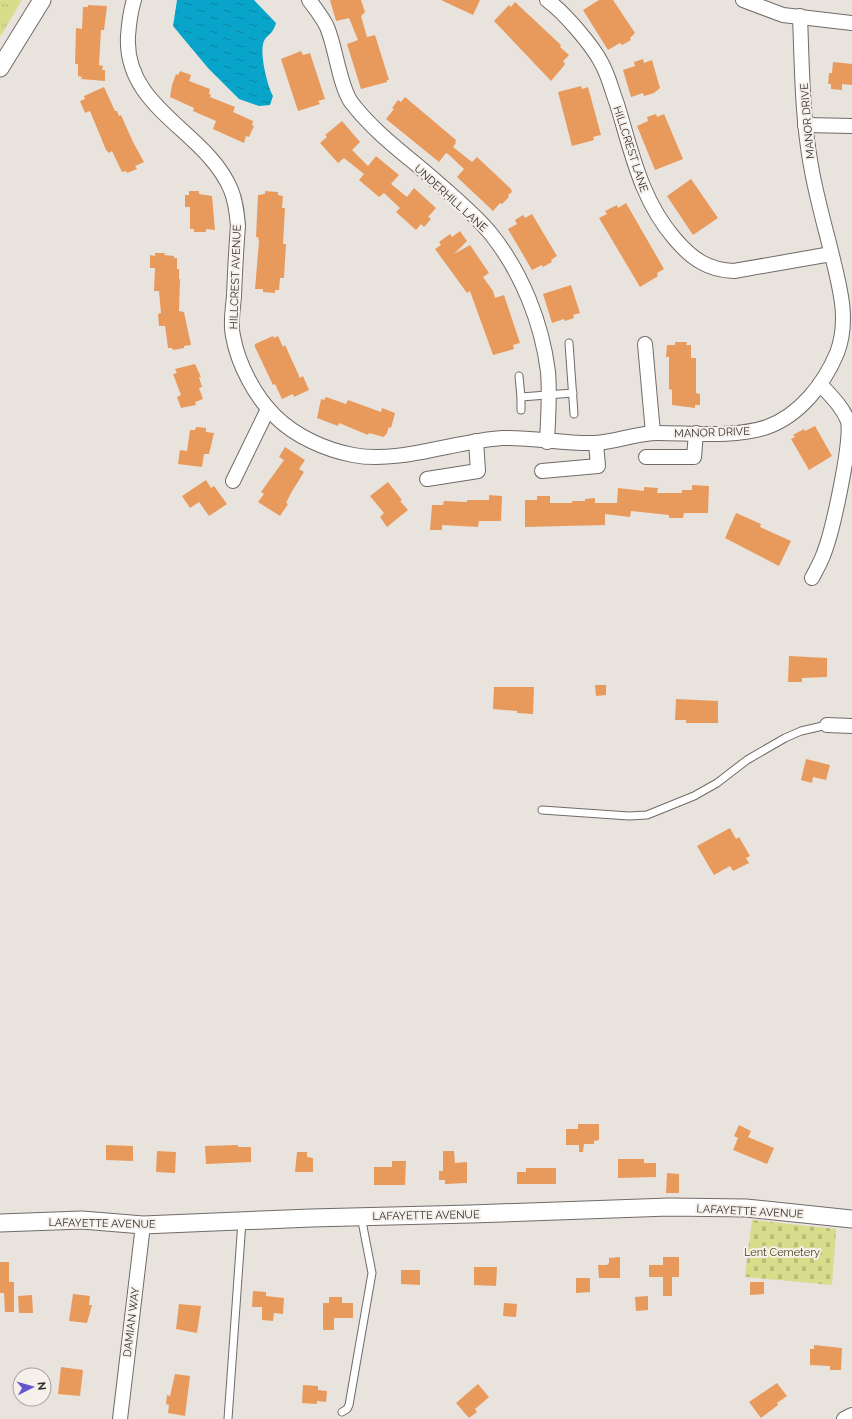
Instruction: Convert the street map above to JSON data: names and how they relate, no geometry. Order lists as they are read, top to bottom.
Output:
{
  "streets": {
    "street": [
      "MANOR DRIVE",
      "HILLCREST LANE",
      "UNDERHILL LANE",
      "HILLCREST AVENUE",
      "LAFAYETTE AVENUE",
      "DAMIAN WAY"
    ]
  },
  "crossings": [
    ["MANOR DRIVE", "HILLCREST LANE"],
    ["MANOR DRIVE", "UNDERHILL LANE"],
    ["MANOR DRIVE", "HILLCREST AVENUE"],
    ["LAFAYETTE AVENUE", "DAMIAN WAY"]
  ],
  "parks": ["Lent Cemetery"],
  "north": "right"
}
